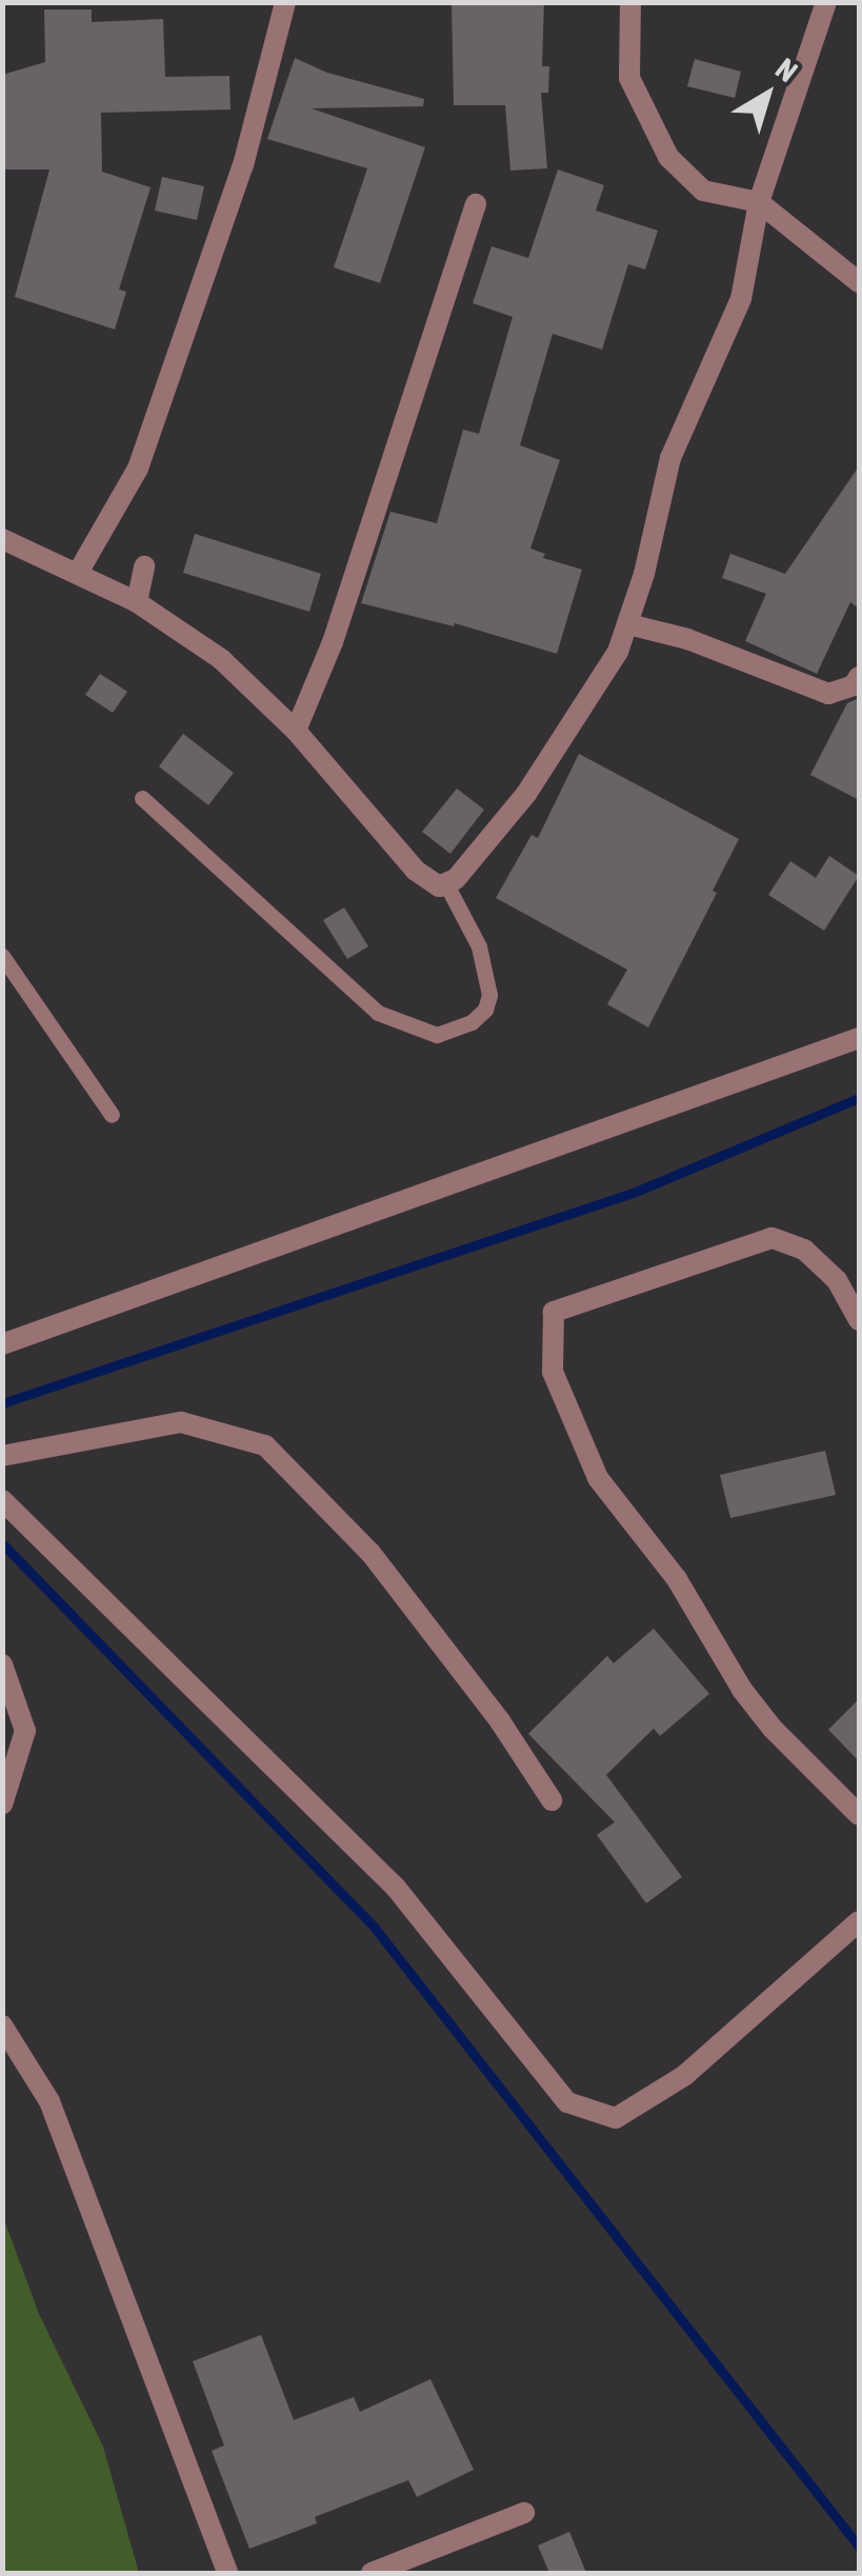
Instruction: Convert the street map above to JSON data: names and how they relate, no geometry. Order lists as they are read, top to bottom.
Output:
{
  "north": "top right"
}
